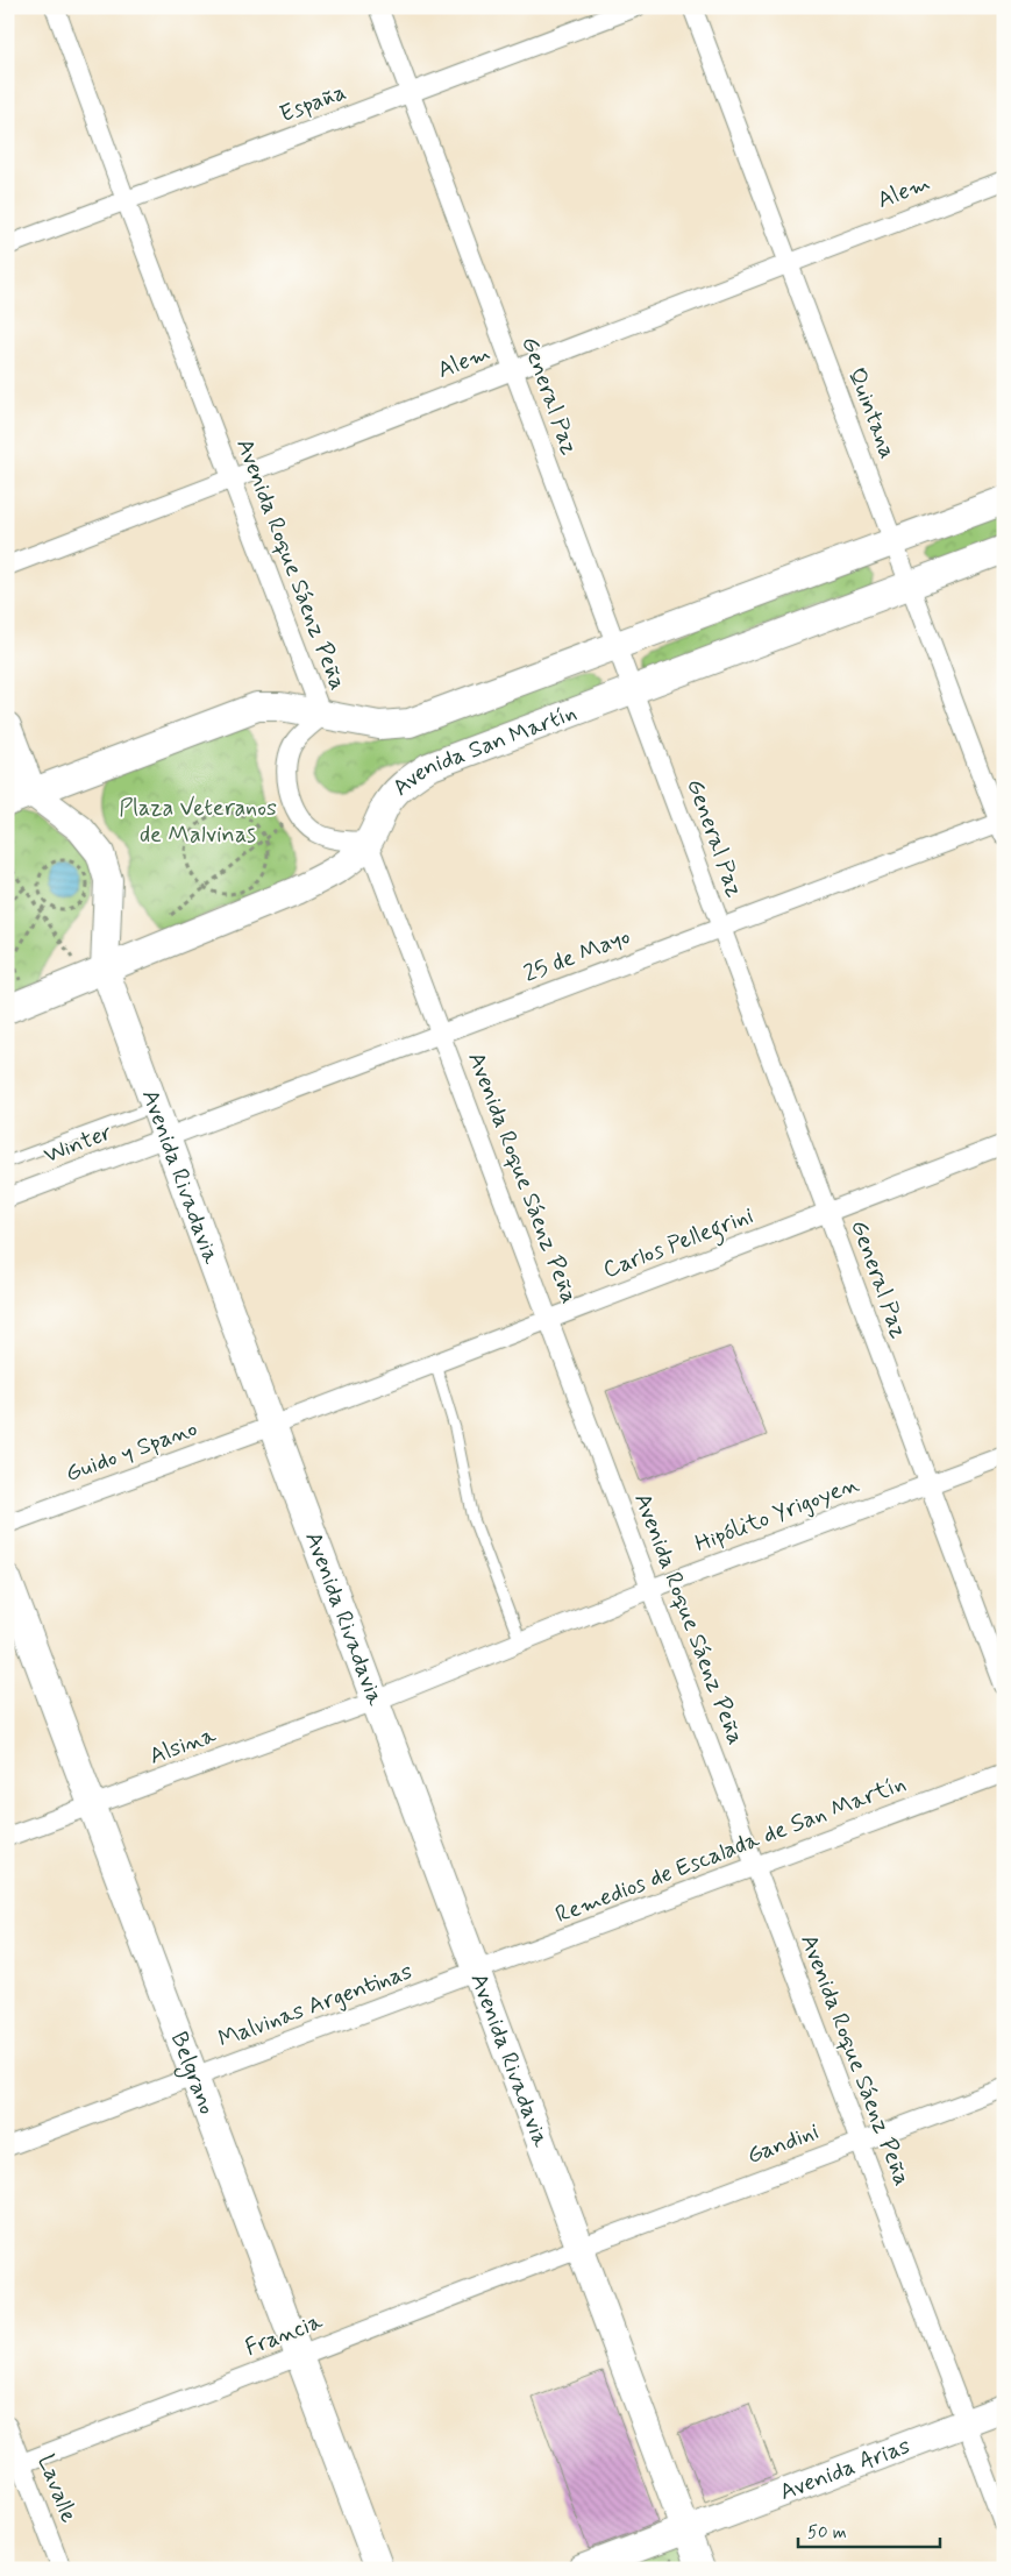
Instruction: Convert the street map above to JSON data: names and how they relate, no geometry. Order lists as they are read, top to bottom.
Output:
{
  "streets": {
    "main road": [
      "Avenida San Martín",
      "Avenida Rivadavia",
      "Belgrano",
      "Avenida Arias"
    ],
    "street": [
      "España",
      "Alem",
      "General Paz",
      "Quintana",
      "Avenida Roque Sáenz Peña",
      "25 de Mayo",
      "Winter",
      "Carlos Pellegrini",
      "Guido y Spano",
      "Hipólito Yrigoyen",
      "Alsina",
      "Remedios de Escalada de San Martín",
      "Malvinas Argentinas",
      "Gandini",
      "Francia",
      "Lavalle"
    ]
  },
  "crossings": [
    ["España", "General Paz"],
    ["España", "Avenida Roque Sáenz Peña"],
    ["Alem", "General Paz"],
    ["Alem", "Quintana"],
    ["Alem", "Avenida Roque Sáenz Peña"],
    ["General Paz", "Avenida San Martín"],
    ["General Paz", "25 de Mayo"],
    ["General Paz", "Carlos Pellegrini"],
    ["General Paz", "Hipólito Yrigoyen"],
    ["Quintana", "Avenida San Martín"],
    ["Quintana", "25 de Mayo"],
    ["Avenida Roque Sáenz Peña", "Avenida San Martín"],
    ["Avenida Roque Sáenz Peña", "25 de Mayo"],
    ["Avenida Roque Sáenz Peña", "Carlos Pellegrini"],
    ["Avenida Roque Sáenz Peña", "Hipólito Yrigoyen"],
    ["Avenida Roque Sáenz Peña", "Remedios de Escalada de San Martín"],
    ["Avenida Roque Sáenz Peña", "Gandini"],
    ["Avenida Roque Sáenz Peña", "Avenida Arias"],
    ["Avenida San Martín", "Avenida Rivadavia"],
    ["25 de Mayo", "Winter"],
    ["25 de Mayo", "Avenida Rivadavia"],
    ["Winter", "Avenida Rivadavia"],
    ["Avenida Rivadavia", "Carlos Pellegrini"],
    ["Avenida Rivadavia", "Guido y Spano"],
    ["Avenida Rivadavia", "Hipólito Yrigoyen"],
    ["Avenida Rivadavia", "Alsina"],
    ["Avenida Rivadavia", "Remedios de Escalada de San Martín"],
    ["Avenida Rivadavia", "Malvinas Argentinas"],
    ["Avenida Rivadavia", "Gandini"],
    ["Avenida Rivadavia", "Francia"],
    ["Avenida Rivadavia", "Avenida Arias"],
    ["Carlos Pellegrini", "Guido y Spano"],
    ["Hipólito Yrigoyen", "Alsina"],
    ["Alsina", "Belgrano"],
    ["Remedios de Escalada de San Martín", "Malvinas Argentinas"],
    ["Malvinas Argentinas", "Belgrano"],
    ["Belgrano", "Francia"],
    ["Gandini", "Francia"],
    ["Francia", "Lavalle"]
  ],
  "parks": ["Plaza Veteranos de Malvinas"],
  "scale_bar": "50 m"
}
